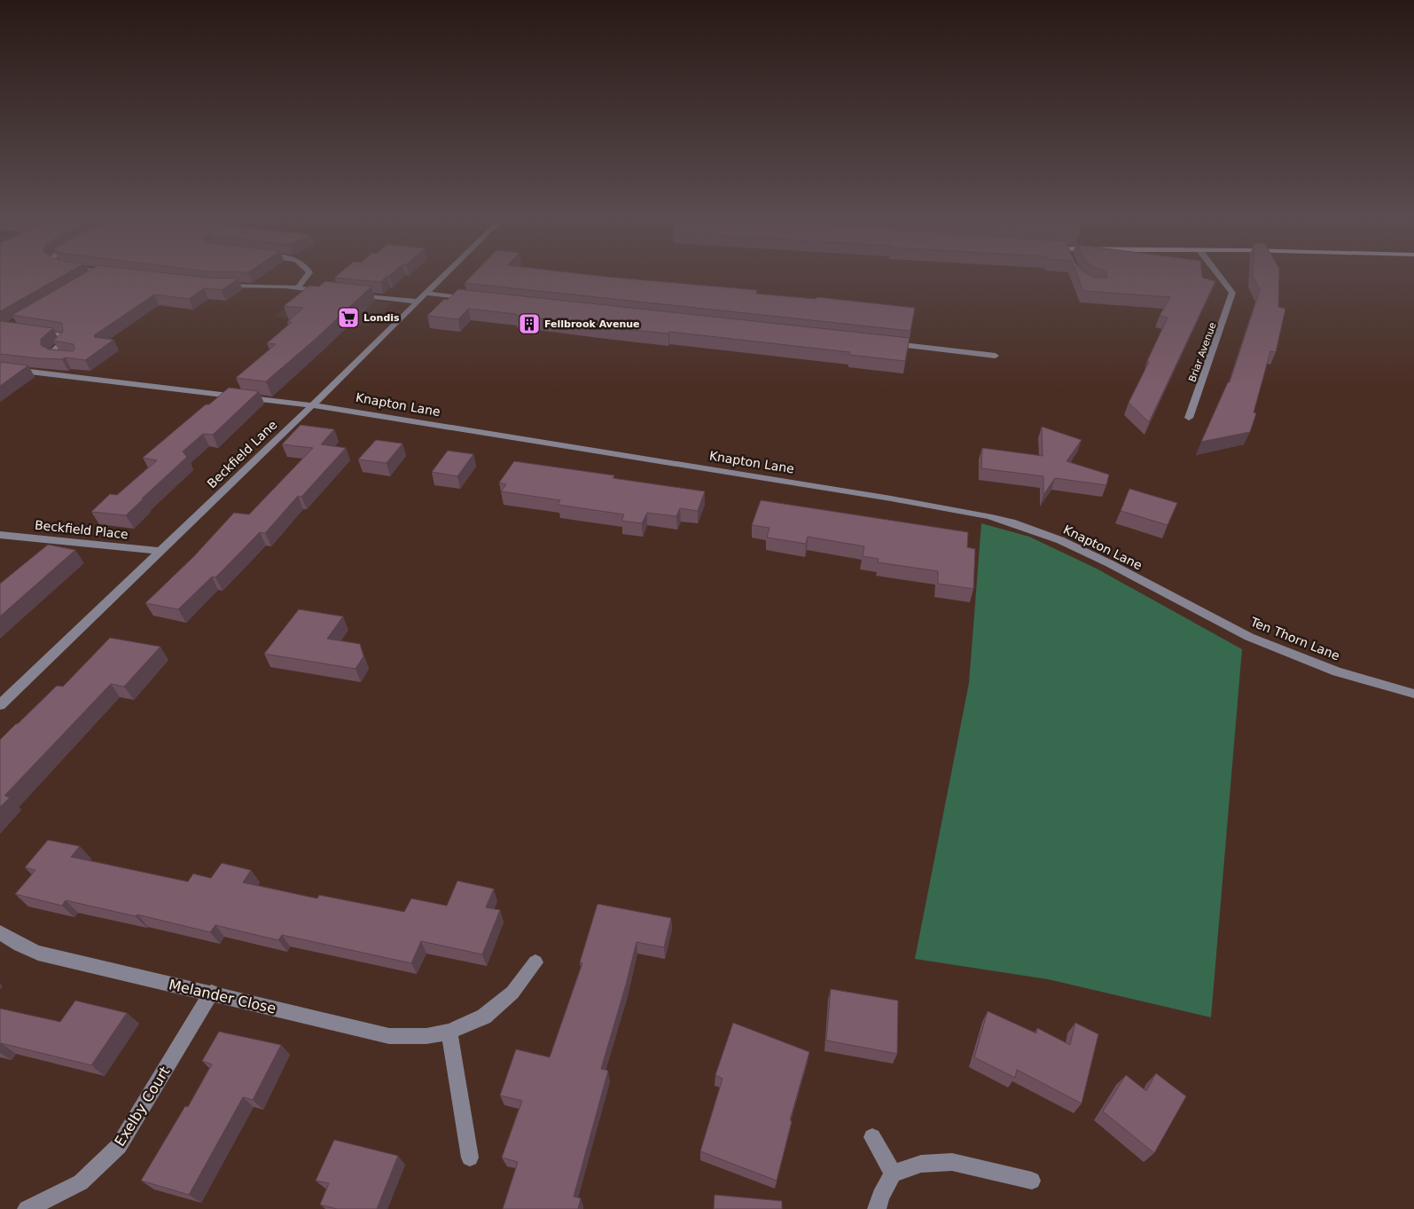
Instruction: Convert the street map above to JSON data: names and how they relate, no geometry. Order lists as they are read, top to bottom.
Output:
{
  "streets": {
    "street": [
      "Briar Avenue",
      "Knapton Lane",
      "Beckfield Lane",
      "Beckfield Place",
      "Ten Thorn Lane",
      "Melander Close",
      "Exelby Court"
    ]
  },
  "crossings": [
    ["Knapton Lane", "Beckfield Lane"],
    ["Knapton Lane", "Ten Thorn Lane"],
    ["Beckfield Lane", "Beckfield Place"],
    ["Melander Close", "Exelby Court"]
  ],
  "places": {
    "supermarket": ["Londis"],
    "building": ["Fellbrook Avenue"]
  }
}
